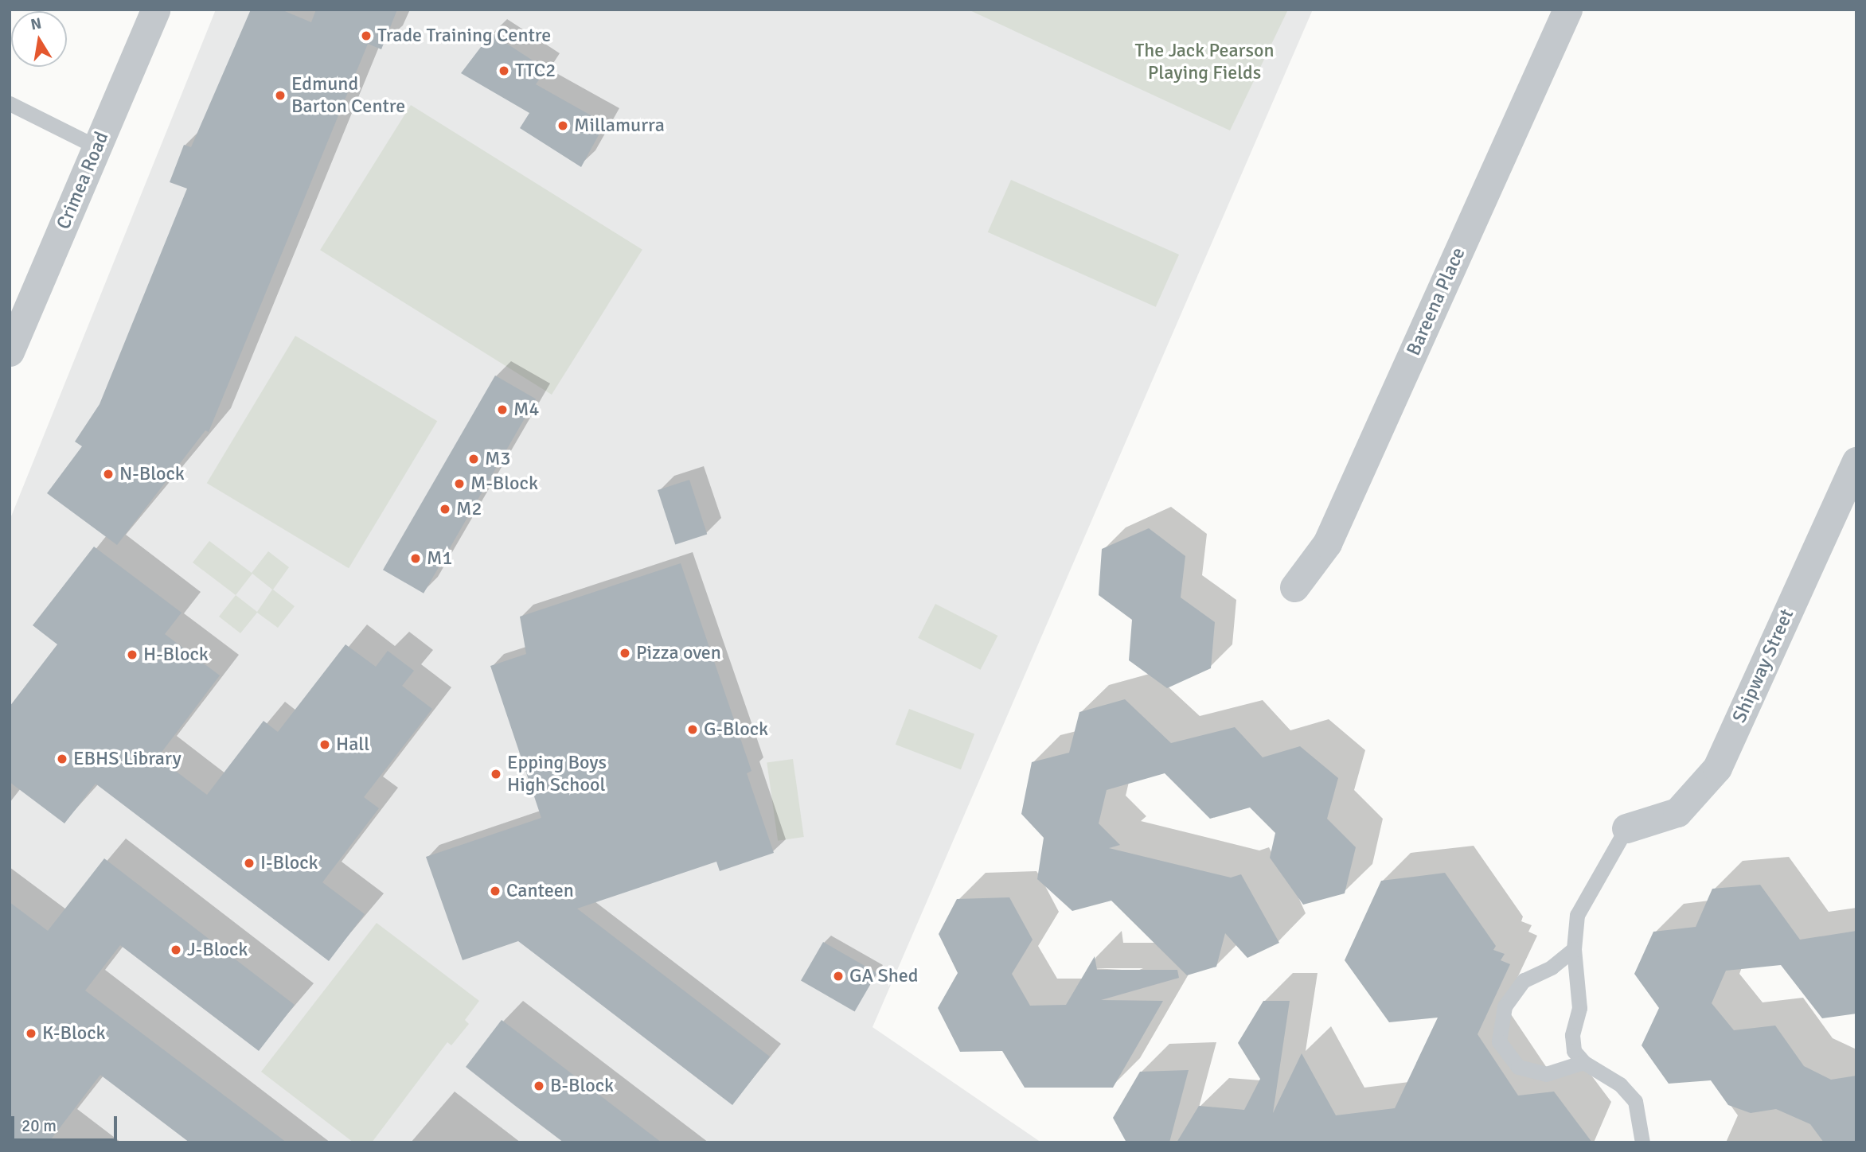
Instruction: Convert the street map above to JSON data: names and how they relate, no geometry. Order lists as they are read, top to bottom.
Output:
{
  "streets": {
    "street": ["Crimea Road", "Bareena Place", "Shipway Street"]
  },
  "parks": ["The Jack Pearson Playing Fields"],
  "places": [
    "Trade Training Centre",
    "TTC2",
    "Edmund Barton Centre",
    "Millamurra",
    "M4",
    "M3",
    "N-Block",
    "M-Block",
    "M2",
    "M1",
    "Pizza oven",
    "H-Block",
    "G-Block",
    "Hall",
    "EBHS Library",
    "Epping Boys High School",
    "I-Block",
    "Canteen",
    "J-Block",
    "GA Shed",
    "K-Block",
    "B-Block"
  ],
  "scale_bar": "20 m",
  "north": "top"
}
